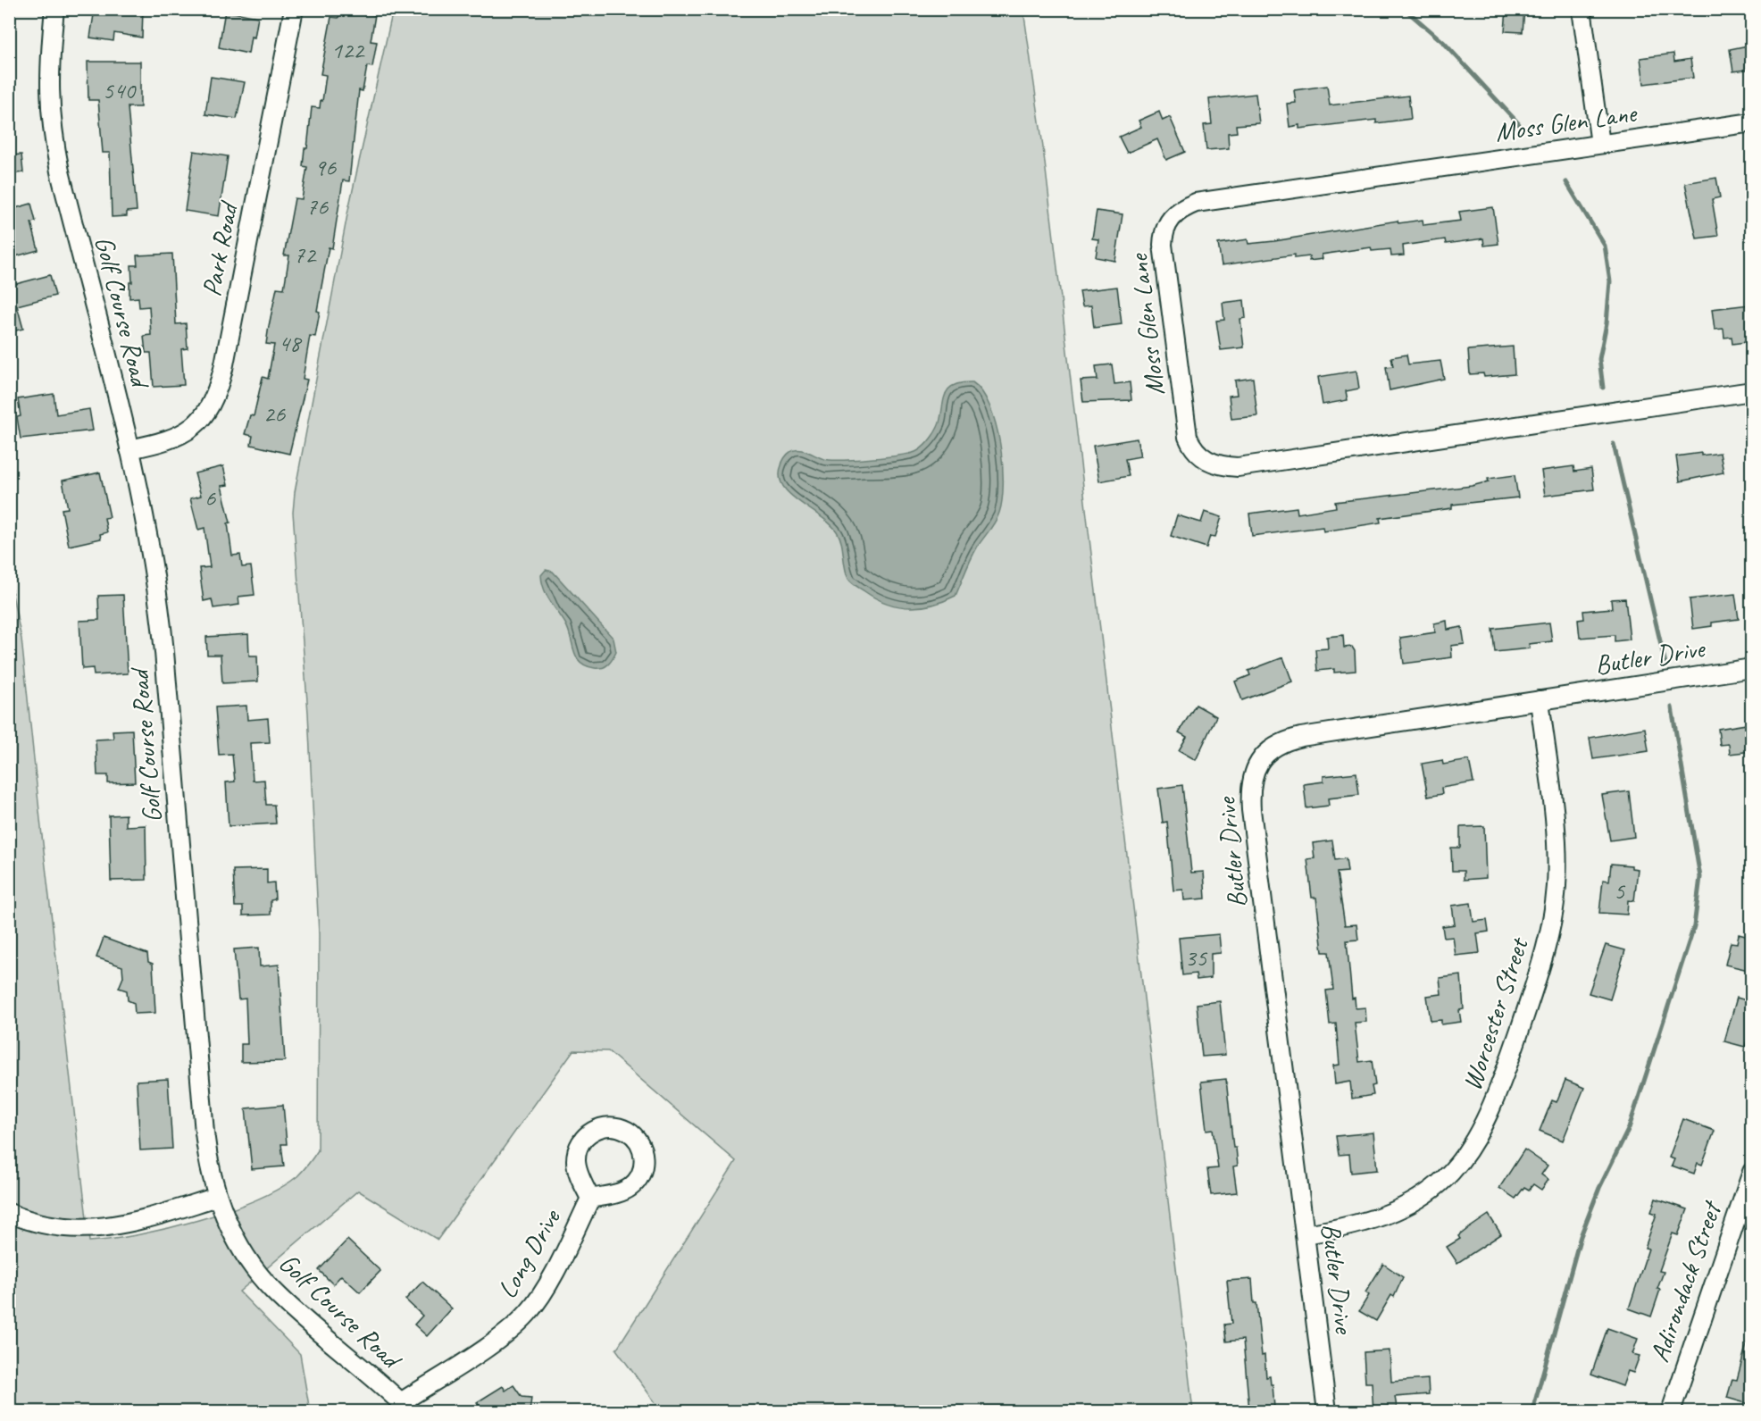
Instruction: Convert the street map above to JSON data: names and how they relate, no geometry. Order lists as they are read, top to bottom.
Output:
{
  "streets": {
    "street": [
      "Moss Glen Lane",
      "Park Road",
      "Golf Course Road",
      "Butler Drive",
      "Worcester Street",
      "Long Drive",
      "Adirondack Street"
    ]
  },
  "crossings": [
    ["Park Road", "Golf Course Road"],
    ["Golf Course Road", "Long Drive"],
    ["Butler Drive", "Worcester Street"]
  ],
  "house_numbers": [
    "122",
    "540",
    "96",
    "76",
    "72",
    "48",
    "26",
    "6",
    "5",
    "35"
  ]
}
